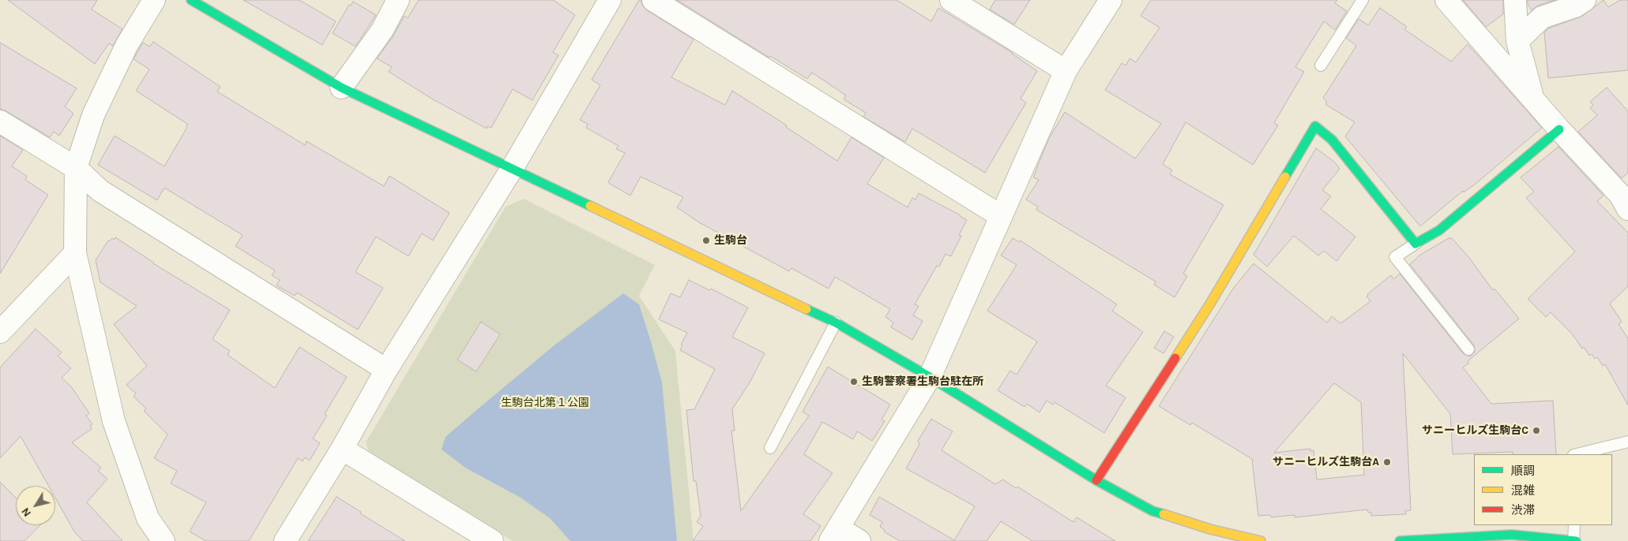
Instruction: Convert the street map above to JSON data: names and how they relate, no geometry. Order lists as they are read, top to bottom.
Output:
{
  "parks": ["生駒台北第１公園"],
  "places": [
    "生駒台",
    "生駒警察署生駒台駐在所",
    "サニーヒルズ生駒台C",
    "サニーヒルズ生駒台A"
  ],
  "legend": ["順調", "混雑", "渋滞"],
  "north": "bottom left"
}
